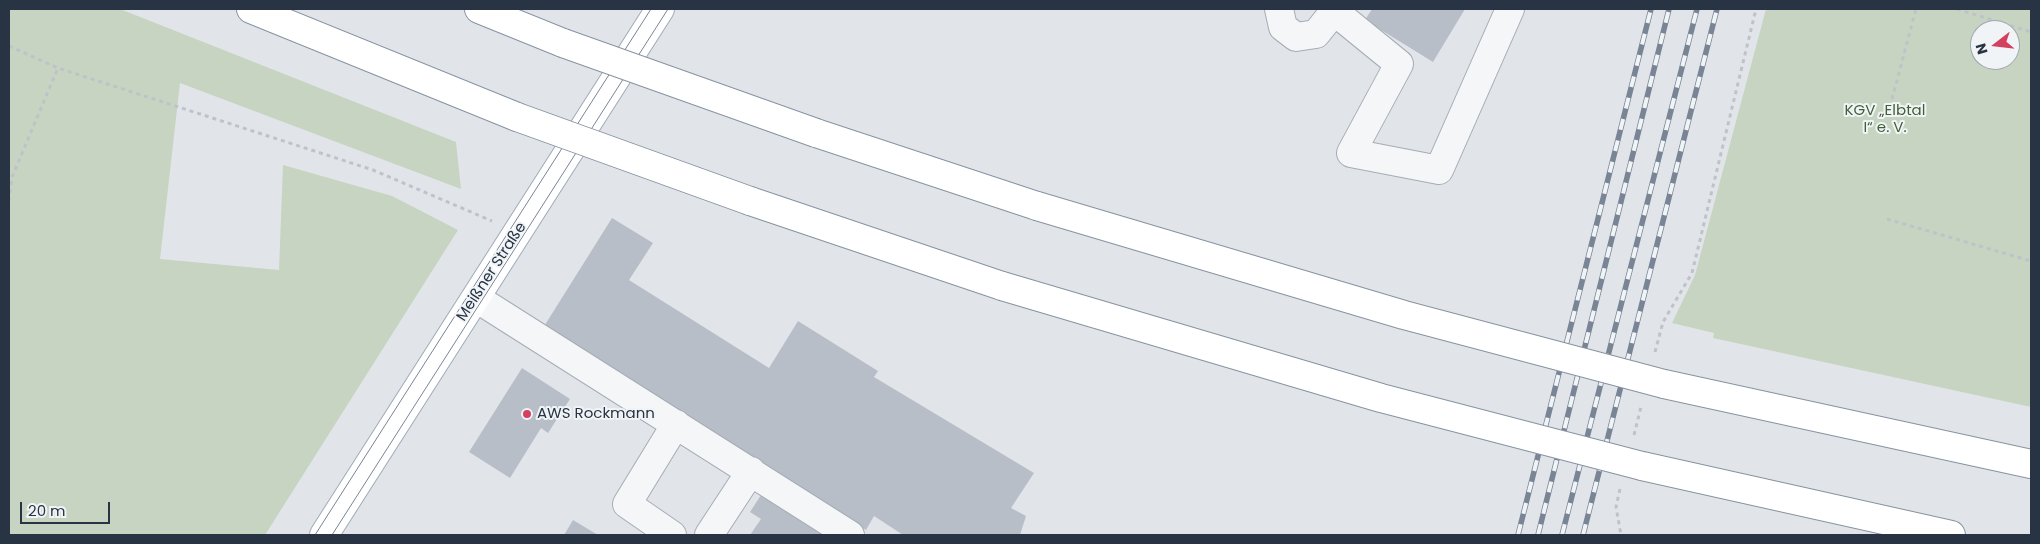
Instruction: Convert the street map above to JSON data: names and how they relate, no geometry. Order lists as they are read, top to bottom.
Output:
{
  "streets": {
    "main road": ["Meißner Straße"]
  },
  "parks": ["KGV „Elbtal I“ e. V."],
  "places": ["AWS Rockmann"],
  "scale_bar": "20 m",
  "north": "left"
}
